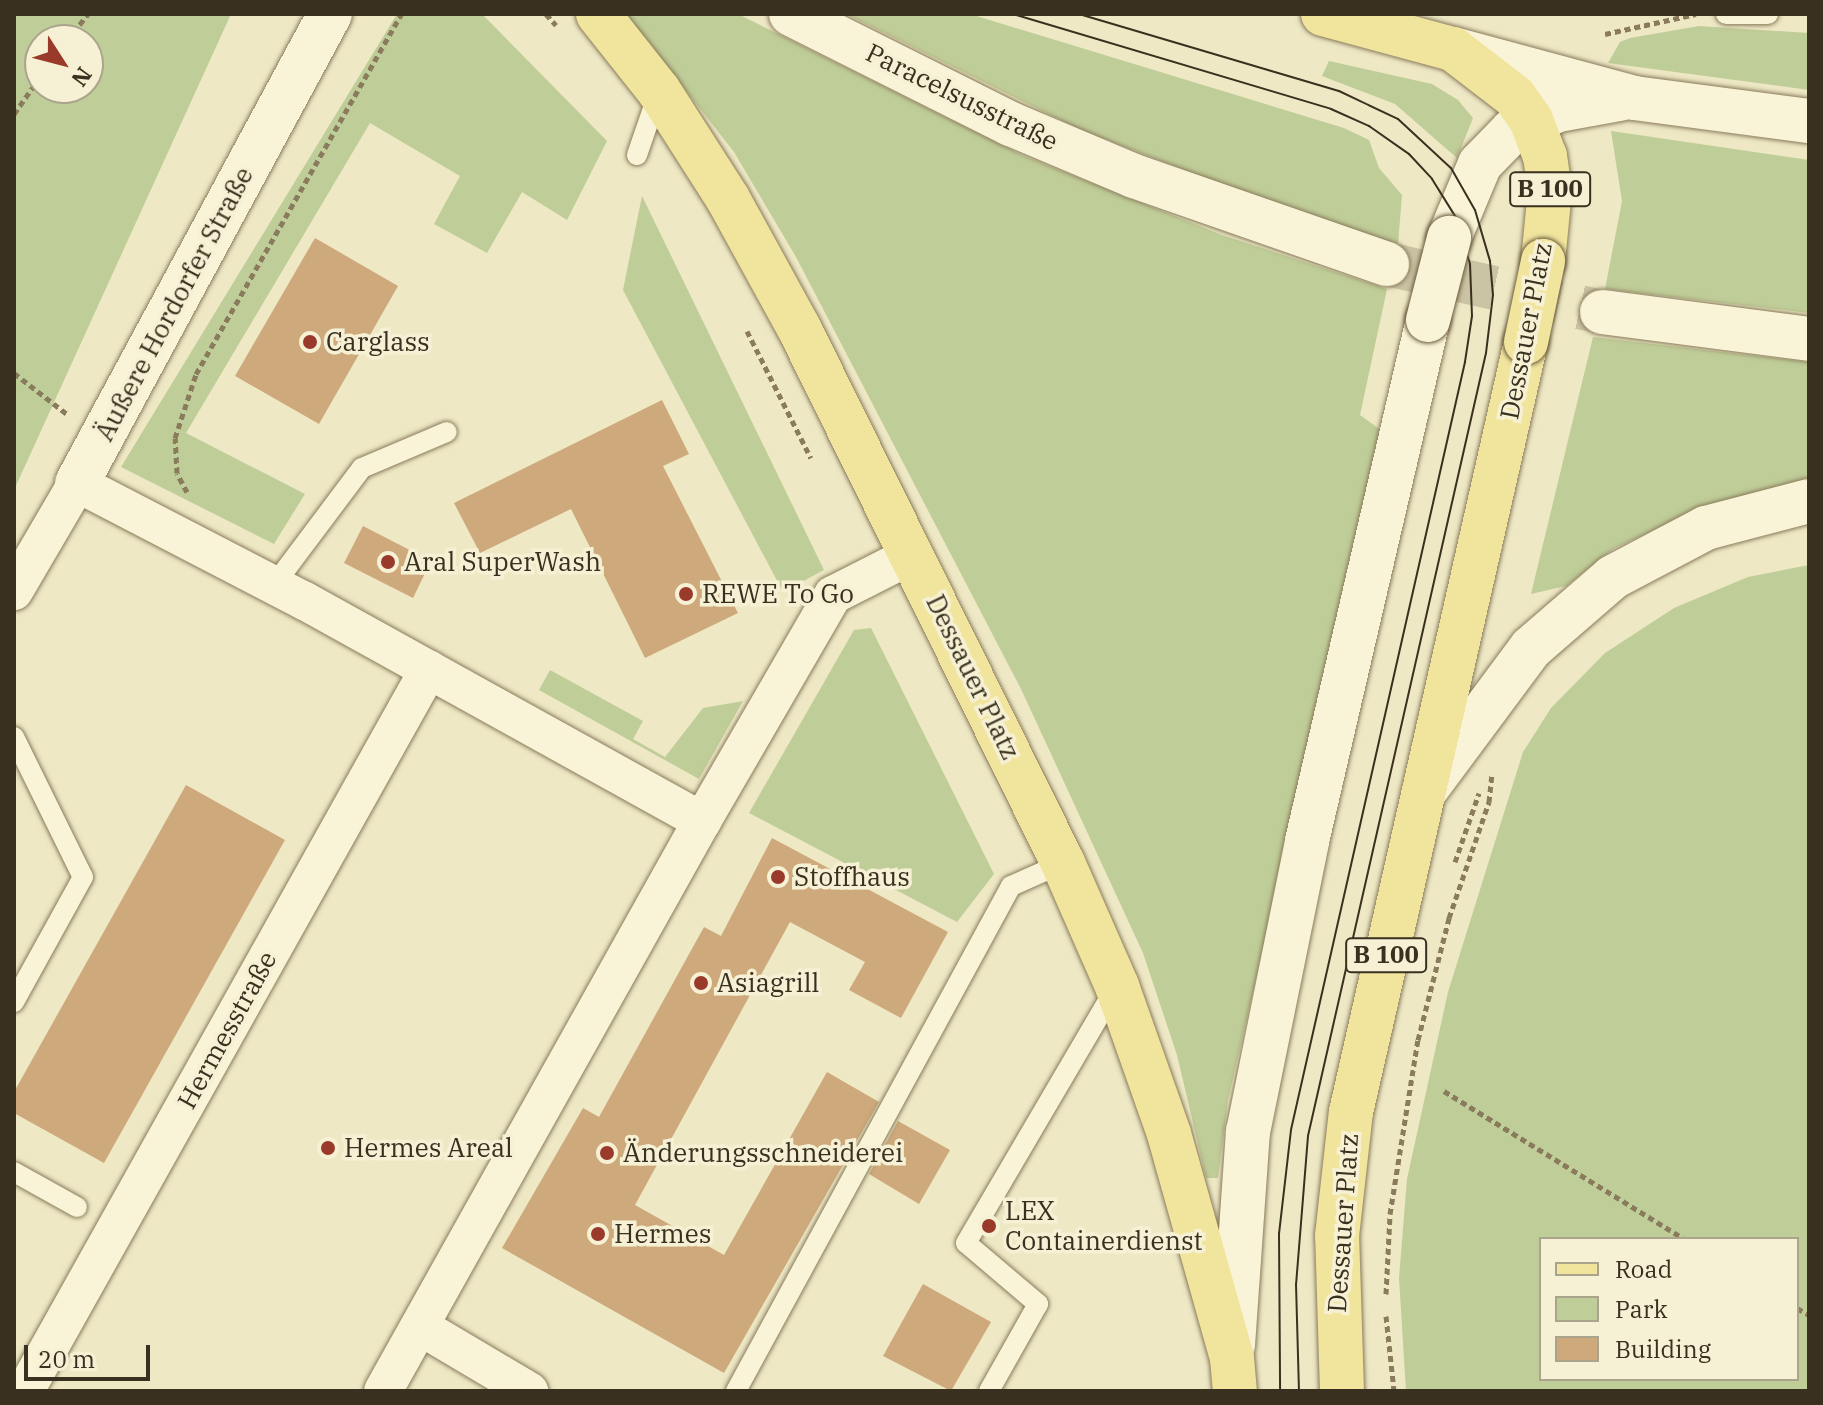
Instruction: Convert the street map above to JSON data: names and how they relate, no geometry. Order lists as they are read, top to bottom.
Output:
{
  "streets": {
    "main road": [
      "Paracelsusstraße",
      "B 100",
      "Äußere Hordorfer Straße",
      "Dessauer Platz"
    ],
    "street": ["Hermesstraße"]
  },
  "crossings": [
    ["B 100", "Dessauer Platz"]
  ],
  "places": [
    "Carglass",
    "Aral SuperWash",
    "REWE To Go",
    "Stoffhaus",
    "Asiagrill",
    "Hermes Areal",
    "Änderungsschneiderei",
    "LEX Containerdienst",
    "Hermes"
  ],
  "legend": ["Road", "Park", "Building"],
  "scale_bar": "20 m",
  "north": "bottom right"
}
